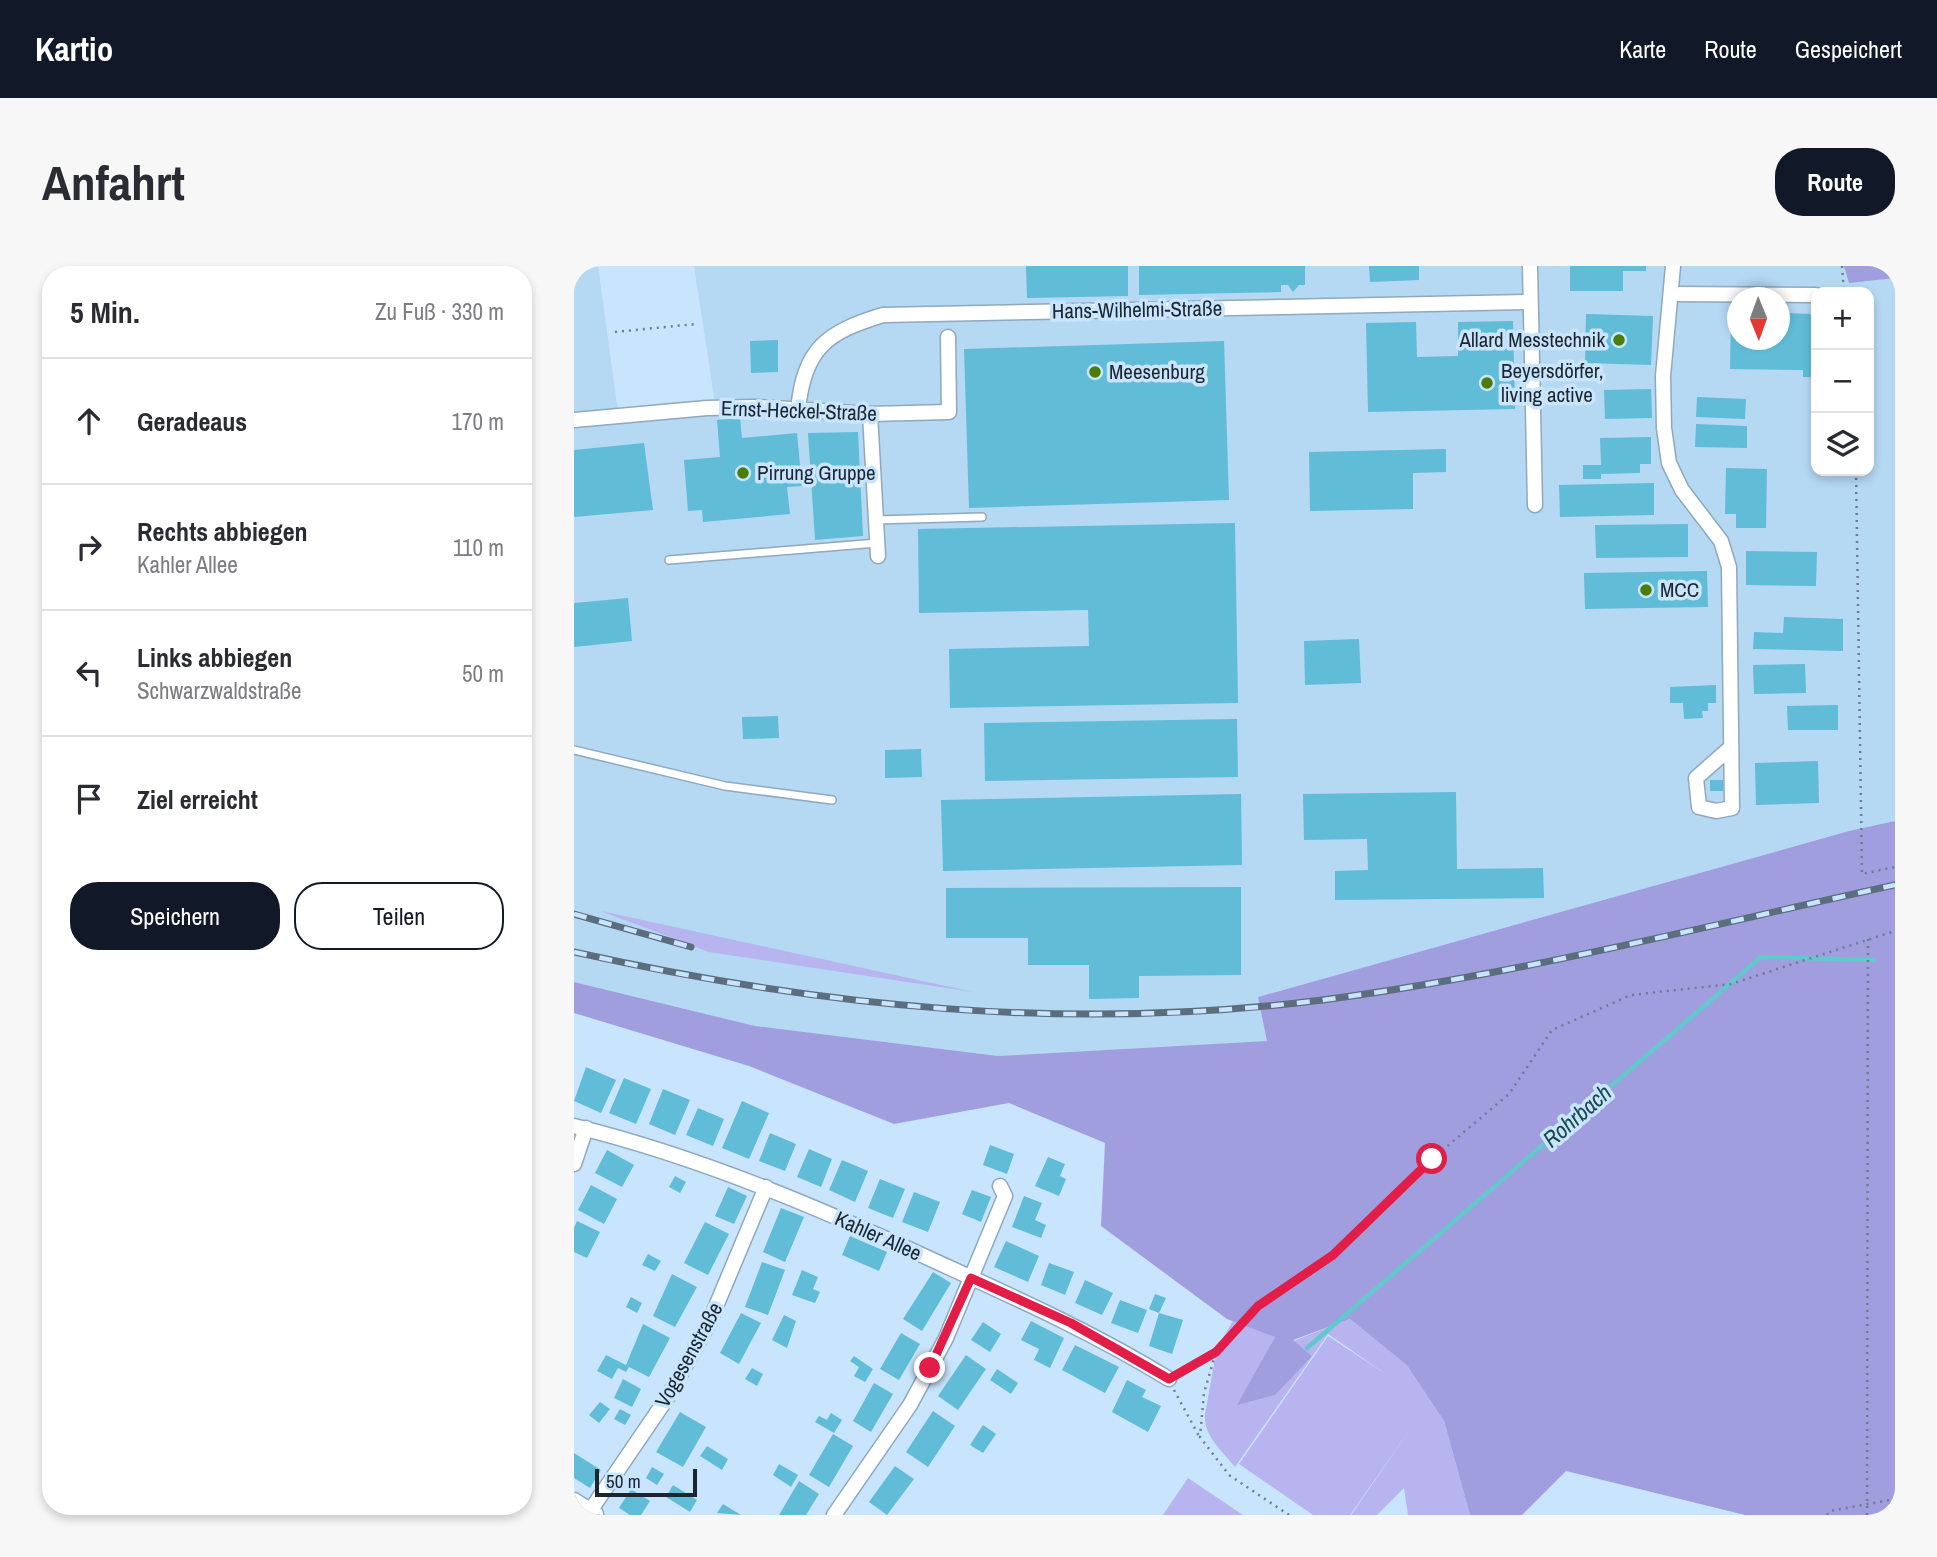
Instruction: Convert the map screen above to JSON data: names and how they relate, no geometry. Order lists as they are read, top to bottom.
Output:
{
  "streets": {
    "street": [
      "Hans-Wilhelmi-Straße",
      "Ernst-Heckel-Straße",
      "Kahler Allee",
      "Vogesenstraße"
    ]
  },
  "crossings": [
    ["Hans-Wilhelmi-Straße", "Ernst-Heckel-Straße"],
    ["Kahler Allee", "Vogesenstraße"]
  ],
  "water": ["Rohrbach"],
  "places": [
    "Allard Messtechnik",
    "Meesenburg",
    "Beyersdörfer, living active",
    "Pirrung Gruppe",
    "MCC"
  ],
  "scale_bar": "50 m",
  "north": "bottom",
  "page": {
    "header": "Kartio",
    "nav": ["Karte", "Route", "Gespeichert"],
    "buttons": [
      "Route",
      ["Speichern", "Teilen"]
    ],
    "title": "Anfahrt",
    "heading": ["5 Min.", "Zu Fuß · 330 m"],
    "map_buttons": ["+", "−"],
    "list": [
      ["Geradeaus", "170 m"],
      ["Rechts abbiegen", "Kahler Allee", "110 m"],
      ["Links abbiegen", "Schwarzwaldstraße", "50 m"],
      "Ziel erreicht"
    ],
    "scale": "50 m"
  }
}
